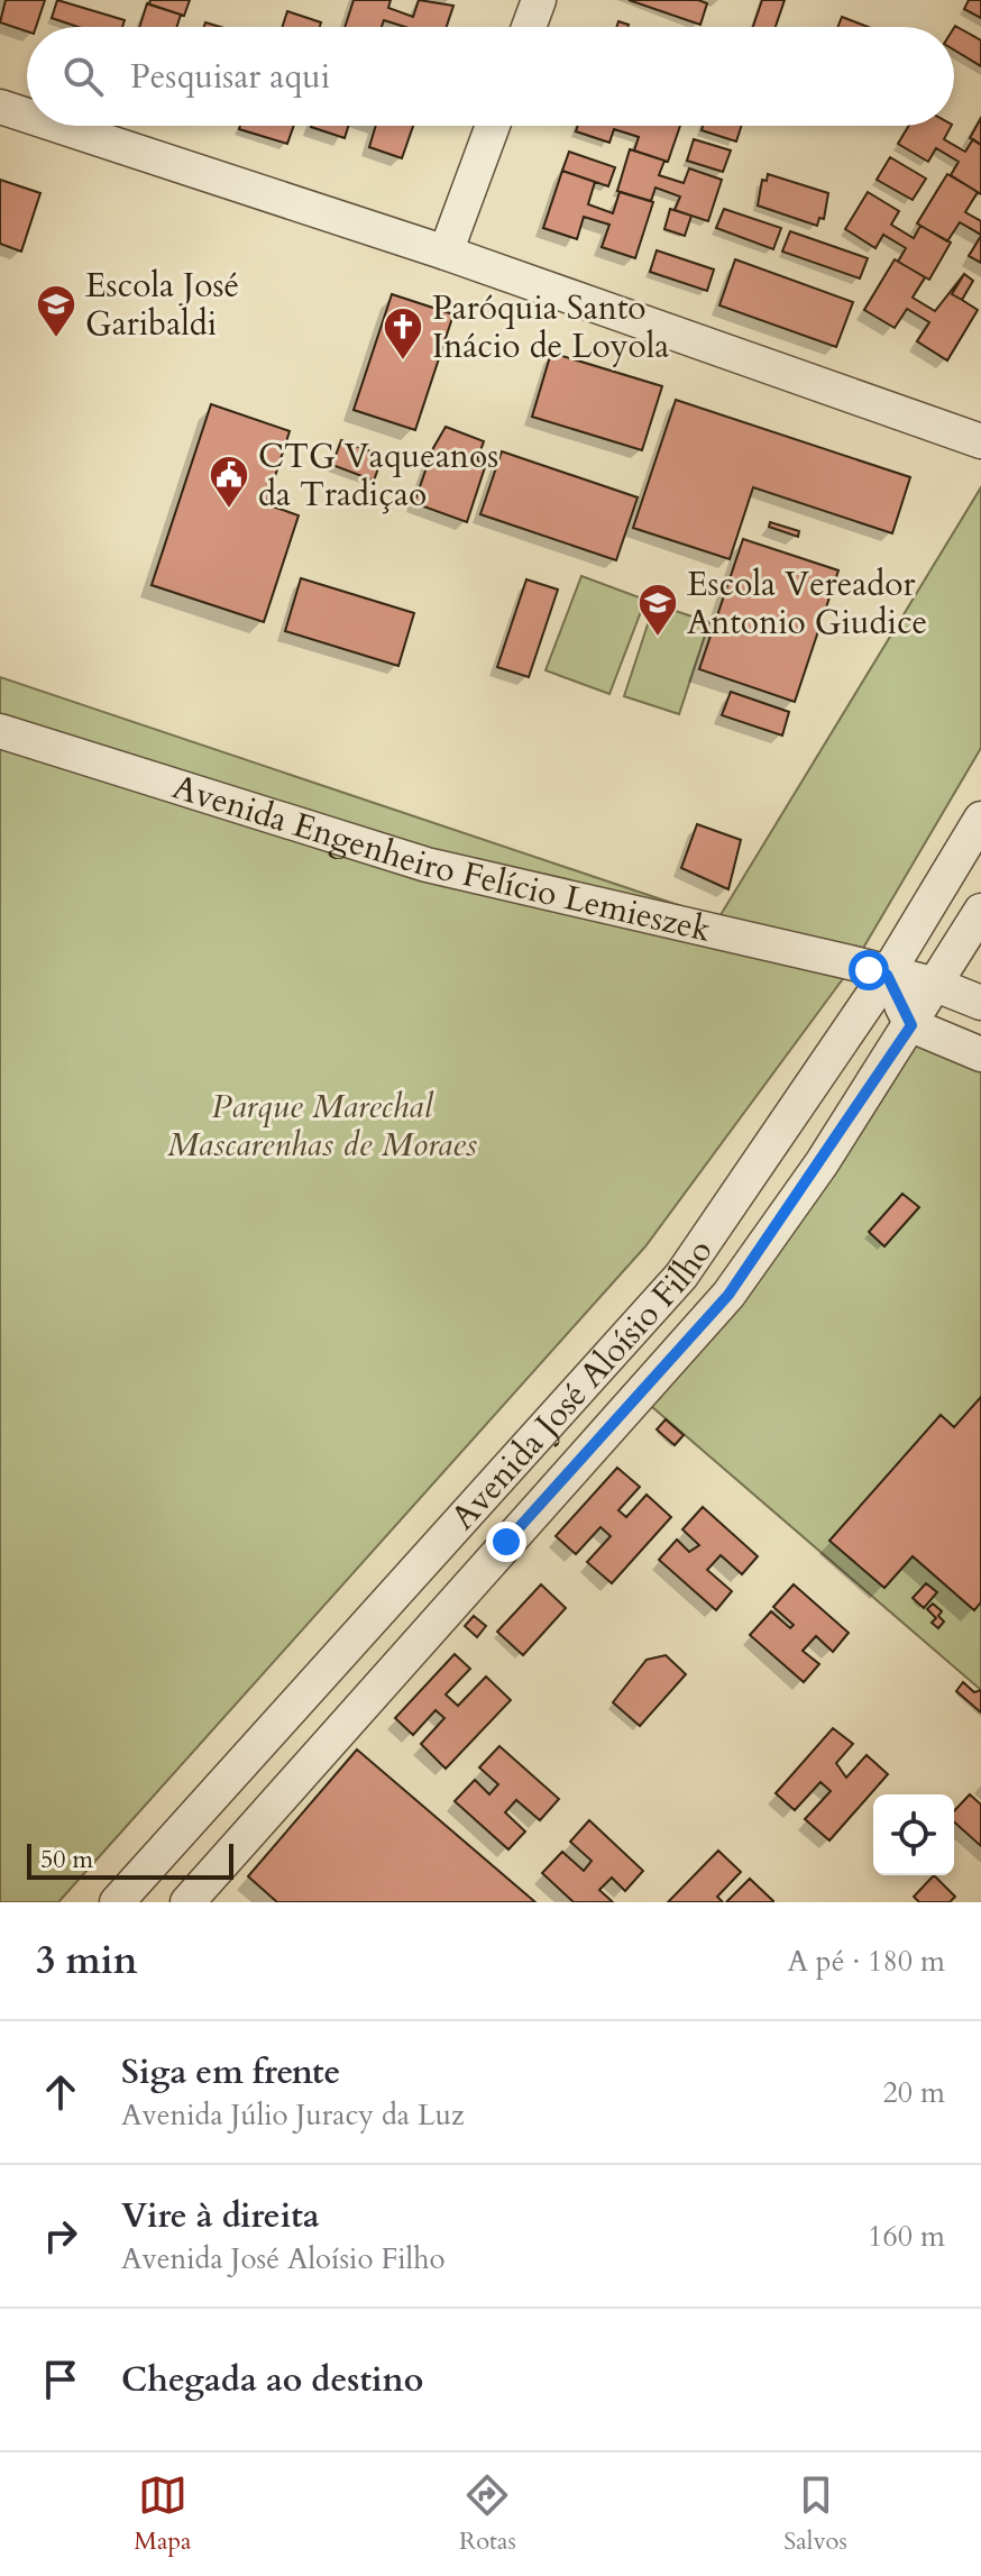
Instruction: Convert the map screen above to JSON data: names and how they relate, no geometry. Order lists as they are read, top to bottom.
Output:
{
  "streets": {
    "street": ["Avenida Engenheiro Felício Lemieszek", "Avenida José Aloísio Filho"]
  },
  "crossings": [
    ["Avenida Engenheiro Felício Lemieszek", "Avenida José Aloísio Filho"]
  ],
  "parks": ["Parque Marechal Mascarenhas de Moraes"],
  "places": {
    "school or university": ["Escola José Garibaldi", "Escola Vereador Antonio Giudice"],
    "church": ["Paróquia Santo Inácio de Loyola"],
    "public building": ["CTG Vaqueanos da Tradiçao"]
  },
  "scale_bar": "50 m",
  "page": {
    "search": "Pesquisar aqui",
    "scale": "50 m",
    "heading": ["3 min", "A pé · 180 m"],
    "list": [
      ["Siga em frente", "Avenida Júlio Juracy da Luz", "20 m"],
      ["Vire à direita", "Avenida José Aloísio Filho", "160 m"],
      "Chegada ao destino"
    ],
    "nav": ["Mapa", "Rotas", "Salvos"]
  }
}
